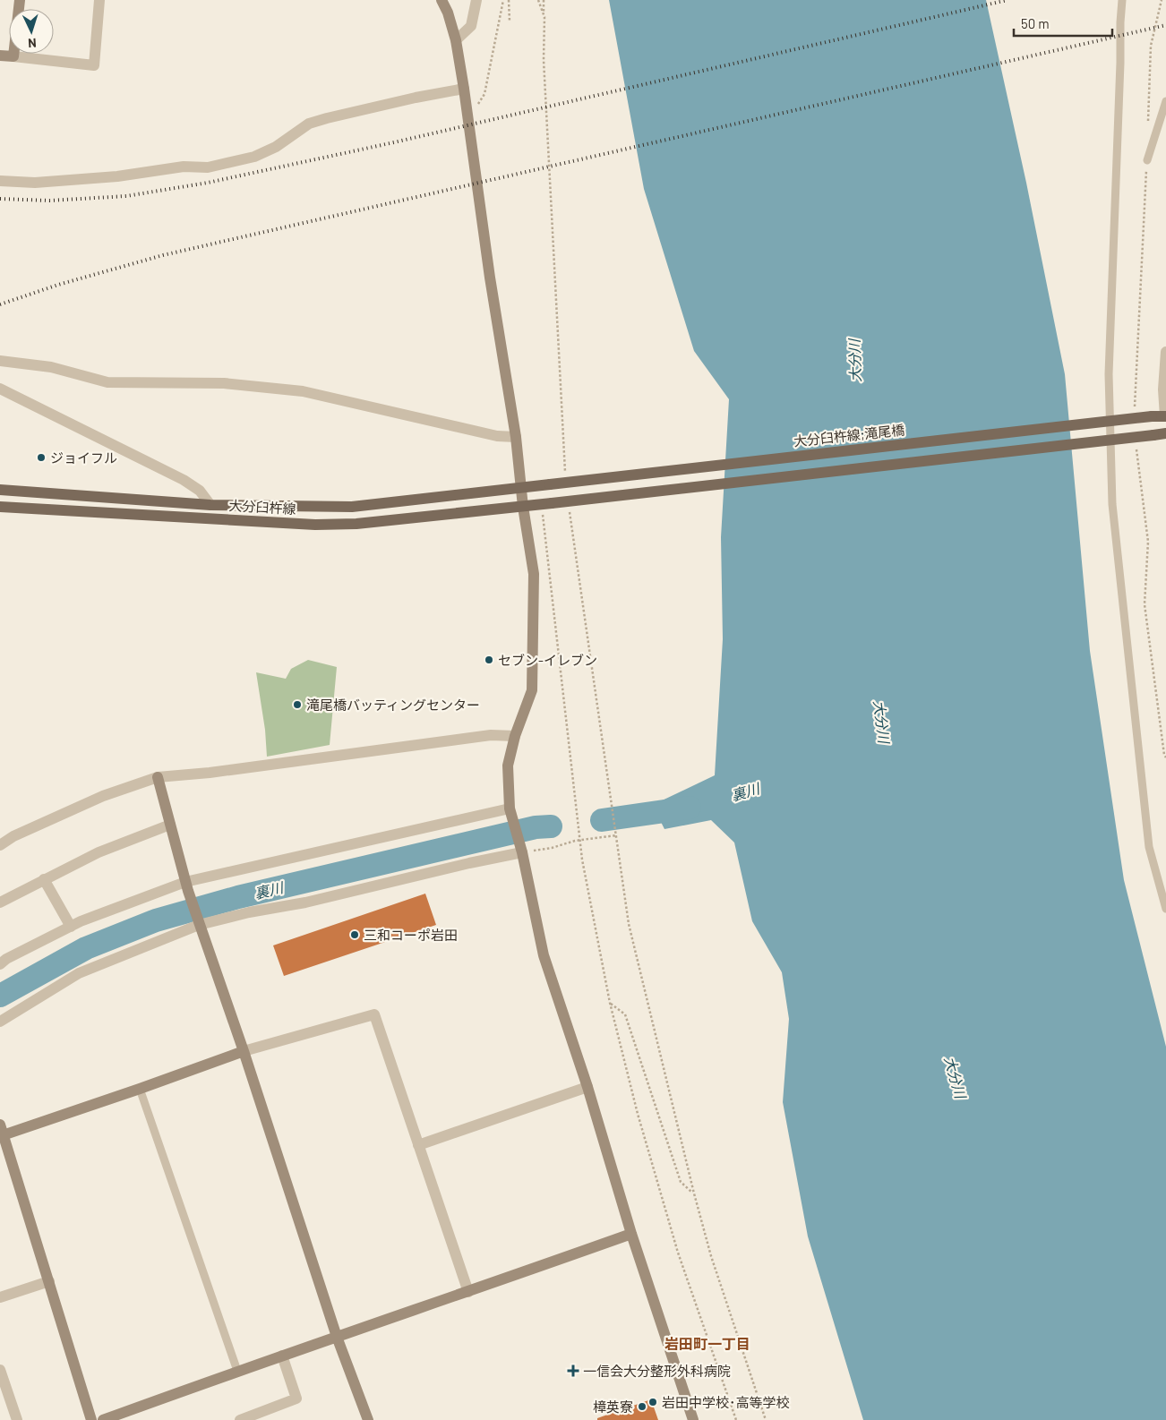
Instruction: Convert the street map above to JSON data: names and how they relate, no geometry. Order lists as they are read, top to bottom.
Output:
{
  "streets": {
    "main road": ["大分臼杵線;滝尾橋", "大分臼杵線"]
  },
  "crossings": [
    ["大分臼杵線;滝尾橋", "大分臼杵線"]
  ],
  "districts": ["岩田町一丁目"],
  "water": ["大分川", "裏川"],
  "places": {
    "other": [
      "ジョイフル",
      "セブン-イレブン",
      "滝尾橋バッティングセンター",
      "三和コーポ岩田",
      "岩田中学校･高等学校",
      "樟英寮"
    ],
    "health": ["一信会大分整形外科病院"]
  },
  "scale_bar": "50 m",
  "north": "bottom"
}
